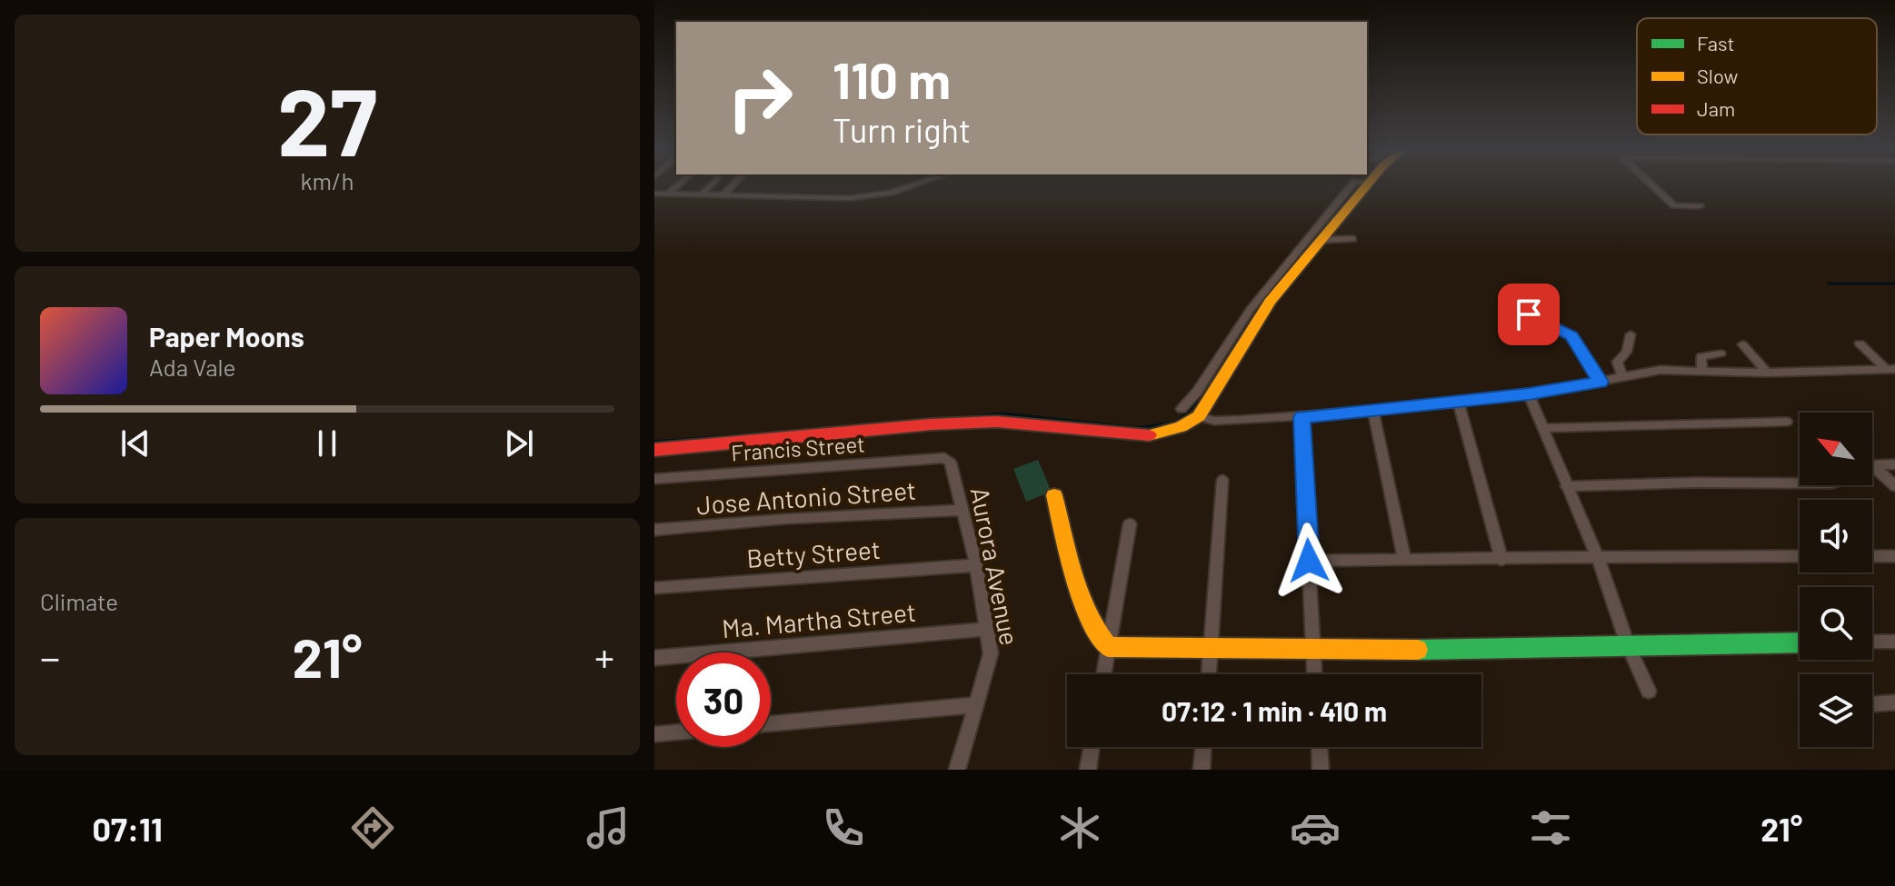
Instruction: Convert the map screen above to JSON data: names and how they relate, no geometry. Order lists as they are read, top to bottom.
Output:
{
  "streets": {
    "street": [
      "Francis Street",
      "Jose Antonio Street",
      "Betty Street",
      "Aurora Avenue",
      "Ma. Martha Street"
    ]
  },
  "crossings": [
    ["Francis Street", "Aurora Avenue"],
    ["Jose Antonio Street", "Aurora Avenue"],
    ["Betty Street", "Aurora Avenue"],
    ["Aurora Avenue", "Ma. Martha Street"]
  ],
  "legend": ["Fast", "Slow", "Jam"],
  "north": "top left",
  "page": {
    "tile": [
      ["27", "km/h"],
      "Climate"
    ],
    "turn": ["110 m", "Turn right"],
    "song": ["Paper Moons", "Ada Vale"],
    "heat": ["−", "21°", "+"],
    "limit": "30",
    "trip": "07:12 · 1 min · 410 m",
    "tabs": ["07:11", "21°"]
  }
}
